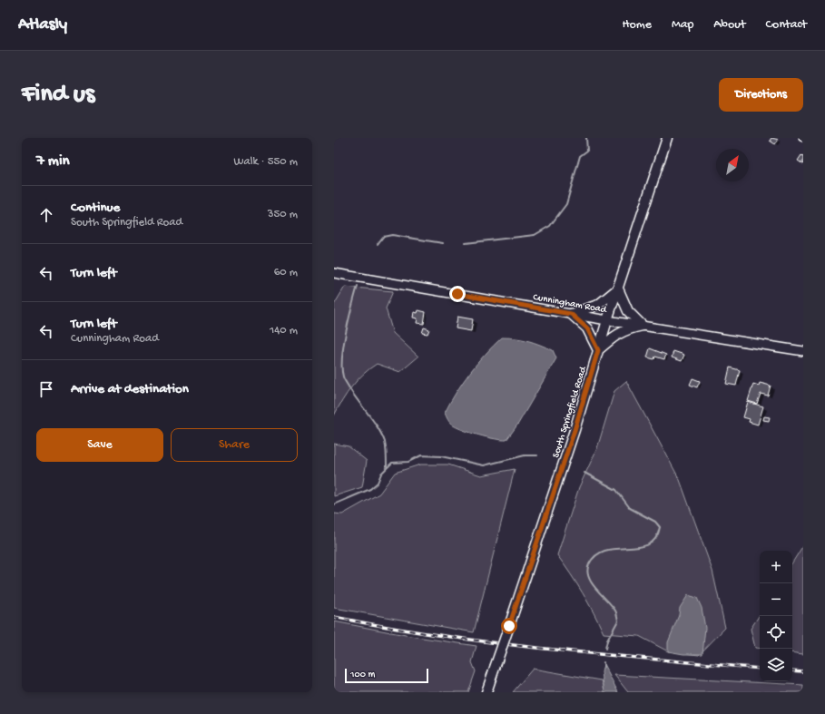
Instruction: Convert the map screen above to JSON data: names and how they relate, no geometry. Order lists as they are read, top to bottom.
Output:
{
  "streets": {
    "main road": ["Cunningham Road", "South Springfield Road"]
  },
  "crossings": [
    ["Cunningham Road", "South Springfield Road"]
  ],
  "scale_bar": "100 m",
  "north": "top right",
  "page": {
    "header": "Atlasly",
    "nav": [
      "Home",
      "Map",
      "About",
      "Contact"
    ],
    "buttons": [
      "Directions",
      ["Save", "Share"]
    ],
    "title": "Find us",
    "heading": ["7 min", "Walk · 550 m"],
    "list": [
      ["Continue", "South Springfield Road", "350 m"],
      ["Turn left", "60 m"],
      ["Turn left", "Cunningham Road", "140 m"],
      "Arrive at destination"
    ],
    "map_buttons": ["+", "−"],
    "scale": "100 m"
  }
}
